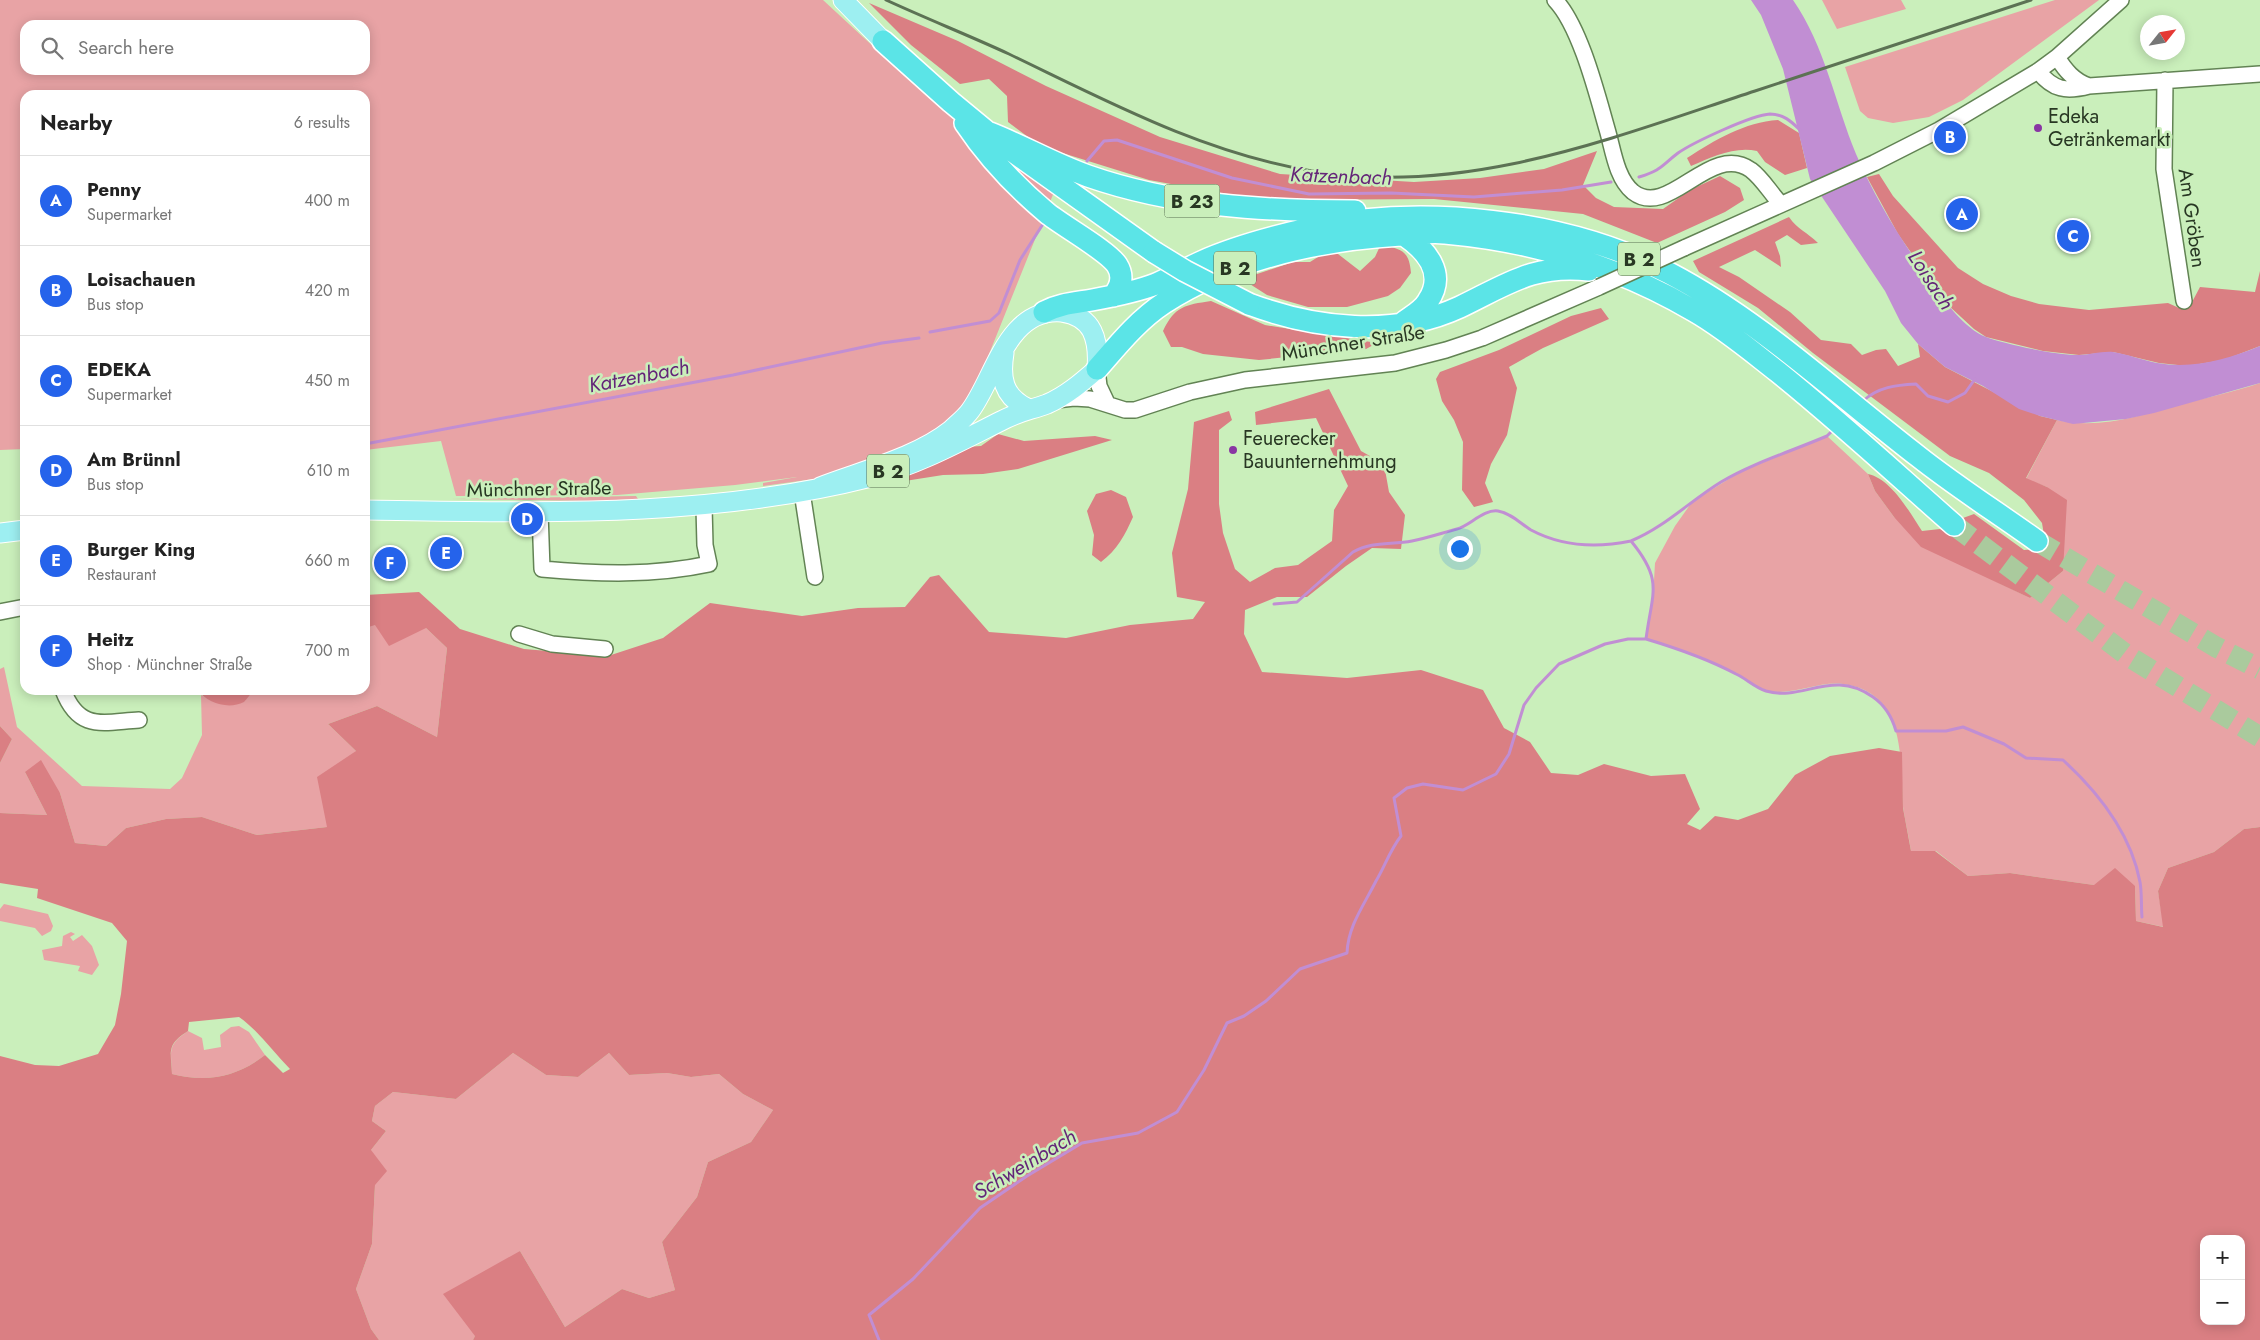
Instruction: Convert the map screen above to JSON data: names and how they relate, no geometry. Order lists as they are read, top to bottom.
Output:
{
  "streets": {
    "highway": ["B 23", "B 2"],
    "main road": ["Münchner Straße"],
    "street": ["Am Gröben"]
  },
  "crossings": [
    ["B 23", "B 2"],
    ["B 23", "Münchner Straße"],
    ["B 2", "Münchner Straße"]
  ],
  "water": ["Katzenbach", "Loisach", "Schweinbach"],
  "places": ["Edeka Getränkemarkt", "Feuerecker Bauunternehmung"],
  "north": "top right",
  "page": {
    "search": "Search here",
    "heading": ["Nearby", "6 results"],
    "pins": [
      "B",
      "A",
      "C",
      "D",
      "E",
      "F"
    ],
    "list": [
      {
        "mark": "A",
        "name": "Penny",
        "note": "Supermarket",
        "value": "400 m"
      },
      {
        "mark": "B",
        "name": "Loisachauen",
        "note": "Bus stop",
        "value": "420 m"
      },
      {
        "mark": "C",
        "name": "EDEKA",
        "note": "Supermarket",
        "value": "450 m"
      },
      {
        "mark": "D",
        "name": "Am Brünnl",
        "note": "Bus stop",
        "value": "610 m"
      },
      {
        "mark": "E",
        "name": "Burger King",
        "note": "Restaurant",
        "value": "660 m"
      },
      {
        "mark": "F",
        "name": "Heitz",
        "note": "Shop · Münchner Straße",
        "value": "700 m"
      }
    ],
    "map_buttons": ["+", "−"]
  }
}
